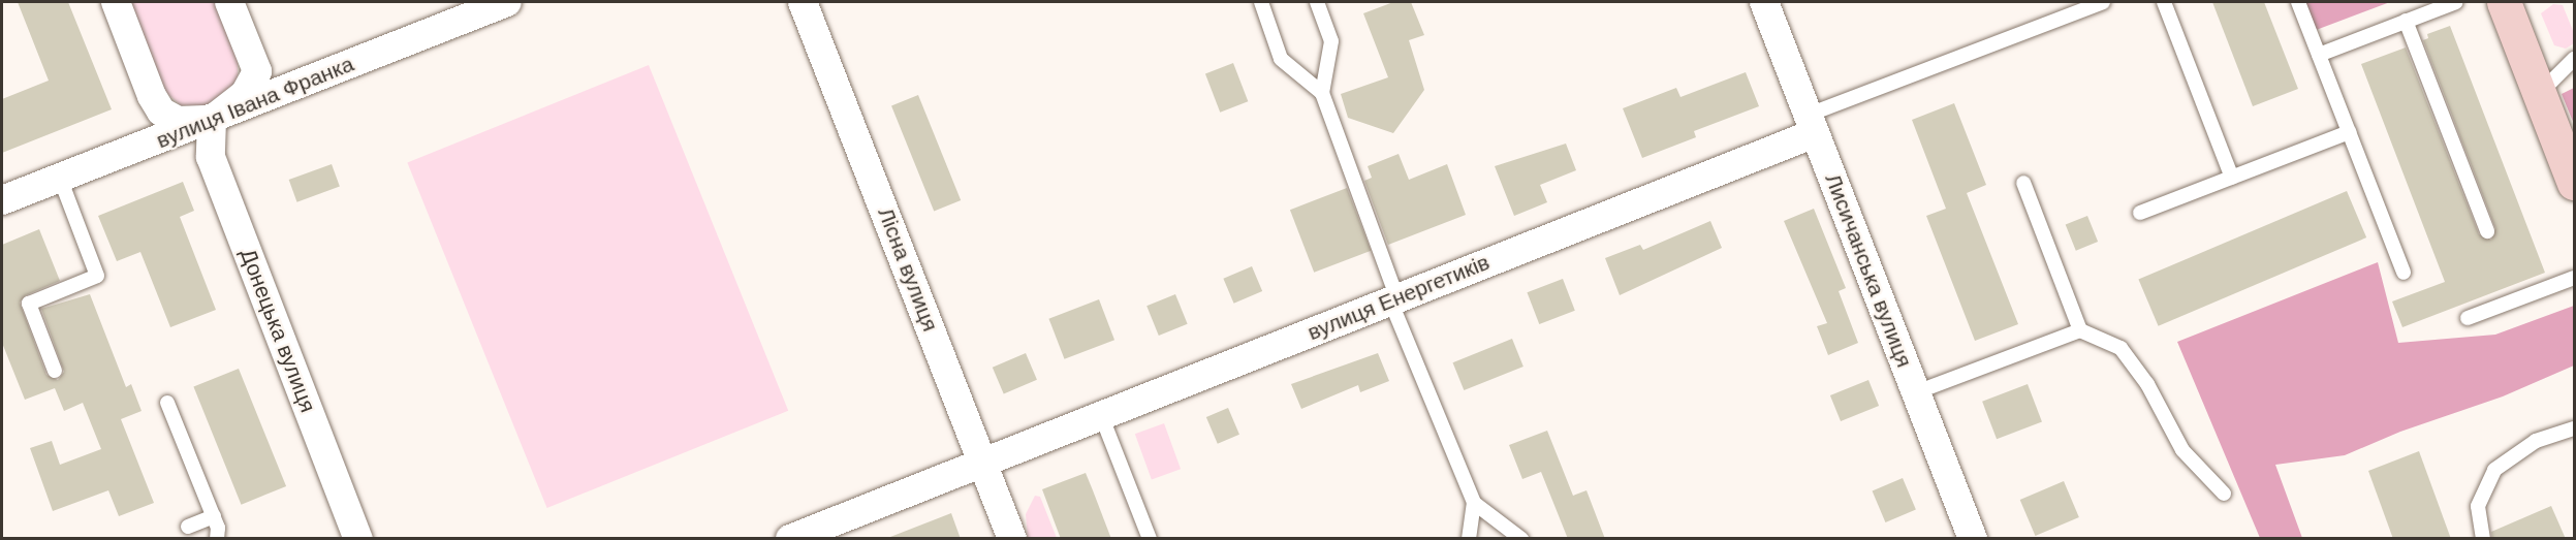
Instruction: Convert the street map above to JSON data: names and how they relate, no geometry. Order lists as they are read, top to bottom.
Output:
{
  "streets": {
    "street": [
      "вулиця Івана Франка",
      "Лісна вулиця",
      "Лисичанська вулиця",
      "вулиця Енергетиків",
      "Донецька вулиця"
    ]
  },
  "crossings": [
    ["вулиця Івана Франка", "Донецька вулиця"],
    ["Лісна вулиця", "вулиця Енергетиків"],
    ["Лисичанська вулиця", "вулиця Енергетиків"]
  ]
}
